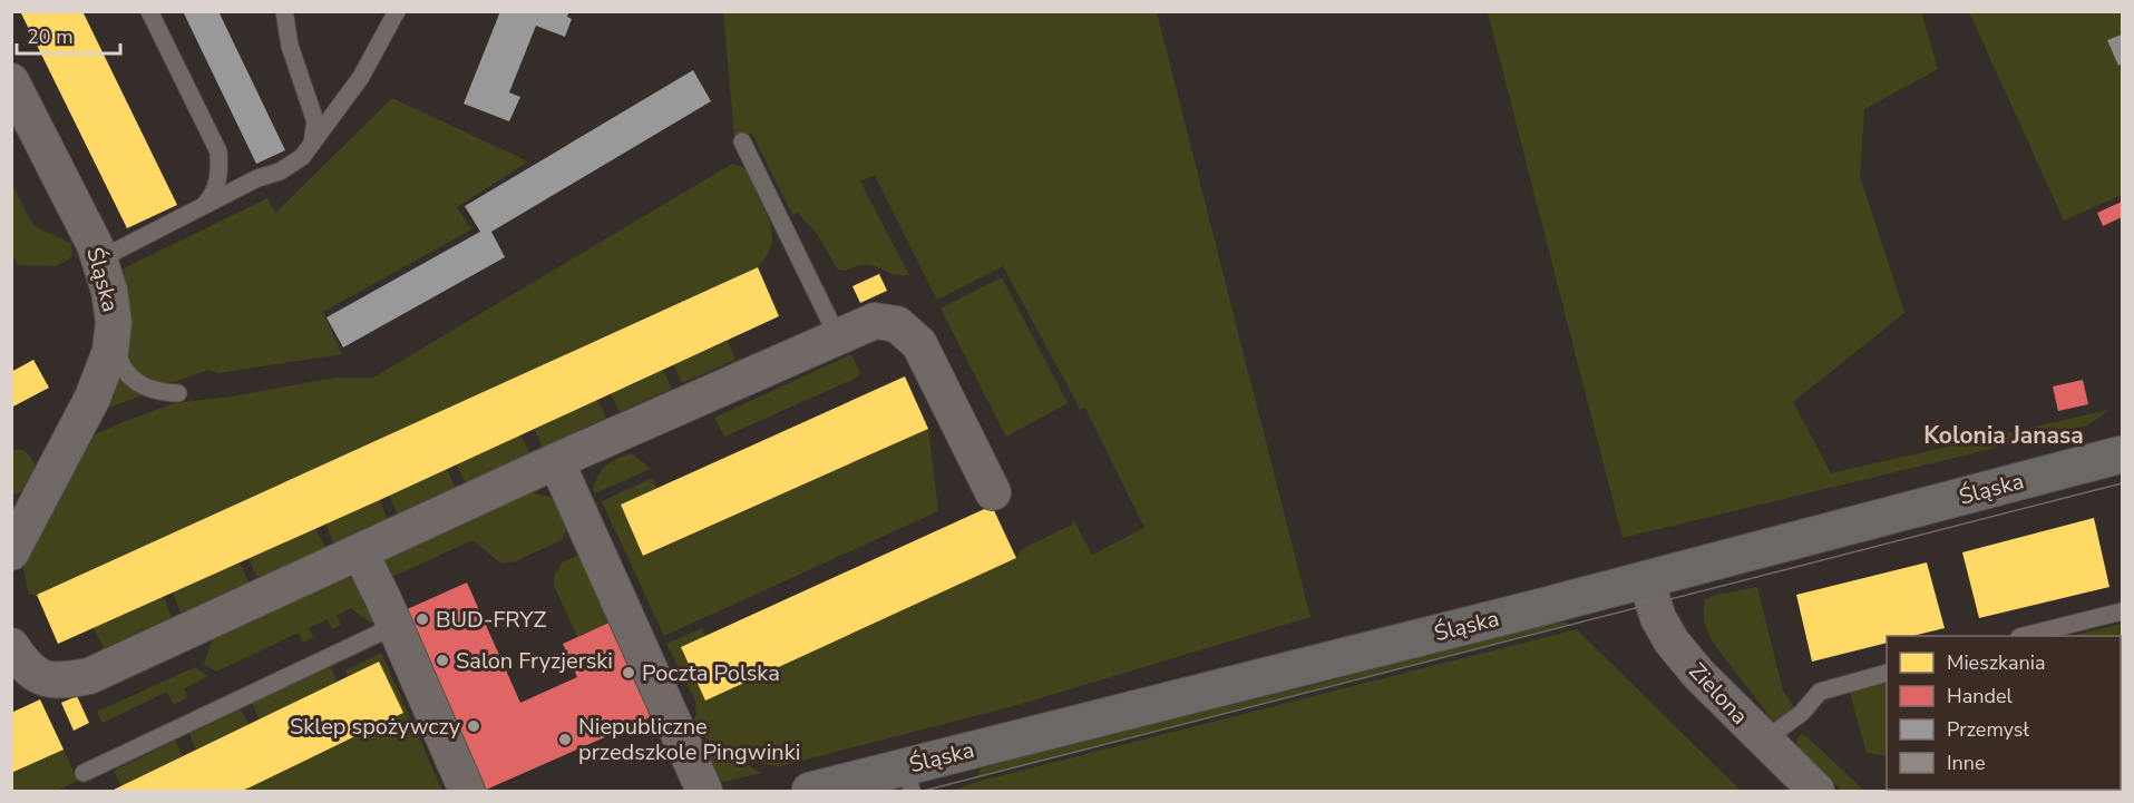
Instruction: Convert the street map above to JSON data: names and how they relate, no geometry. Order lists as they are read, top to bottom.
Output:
{
  "streets": {
    "street": ["Śląska", "Zielona"]
  },
  "crossings": [
    ["Śląska", "Zielona"]
  ],
  "districts": ["Kolonia Janasa"],
  "places": [
    "BUD-FRYZ",
    "Salon Fryzjerski",
    "Poczta Polska",
    "Sklep spożywczy",
    "Niepubliczne przedszkole Pingwinki"
  ],
  "legend": [
    "Mieszkania",
    "Handel",
    "Przemysł",
    "Inne"
  ],
  "scale_bar": "20 m"
}
